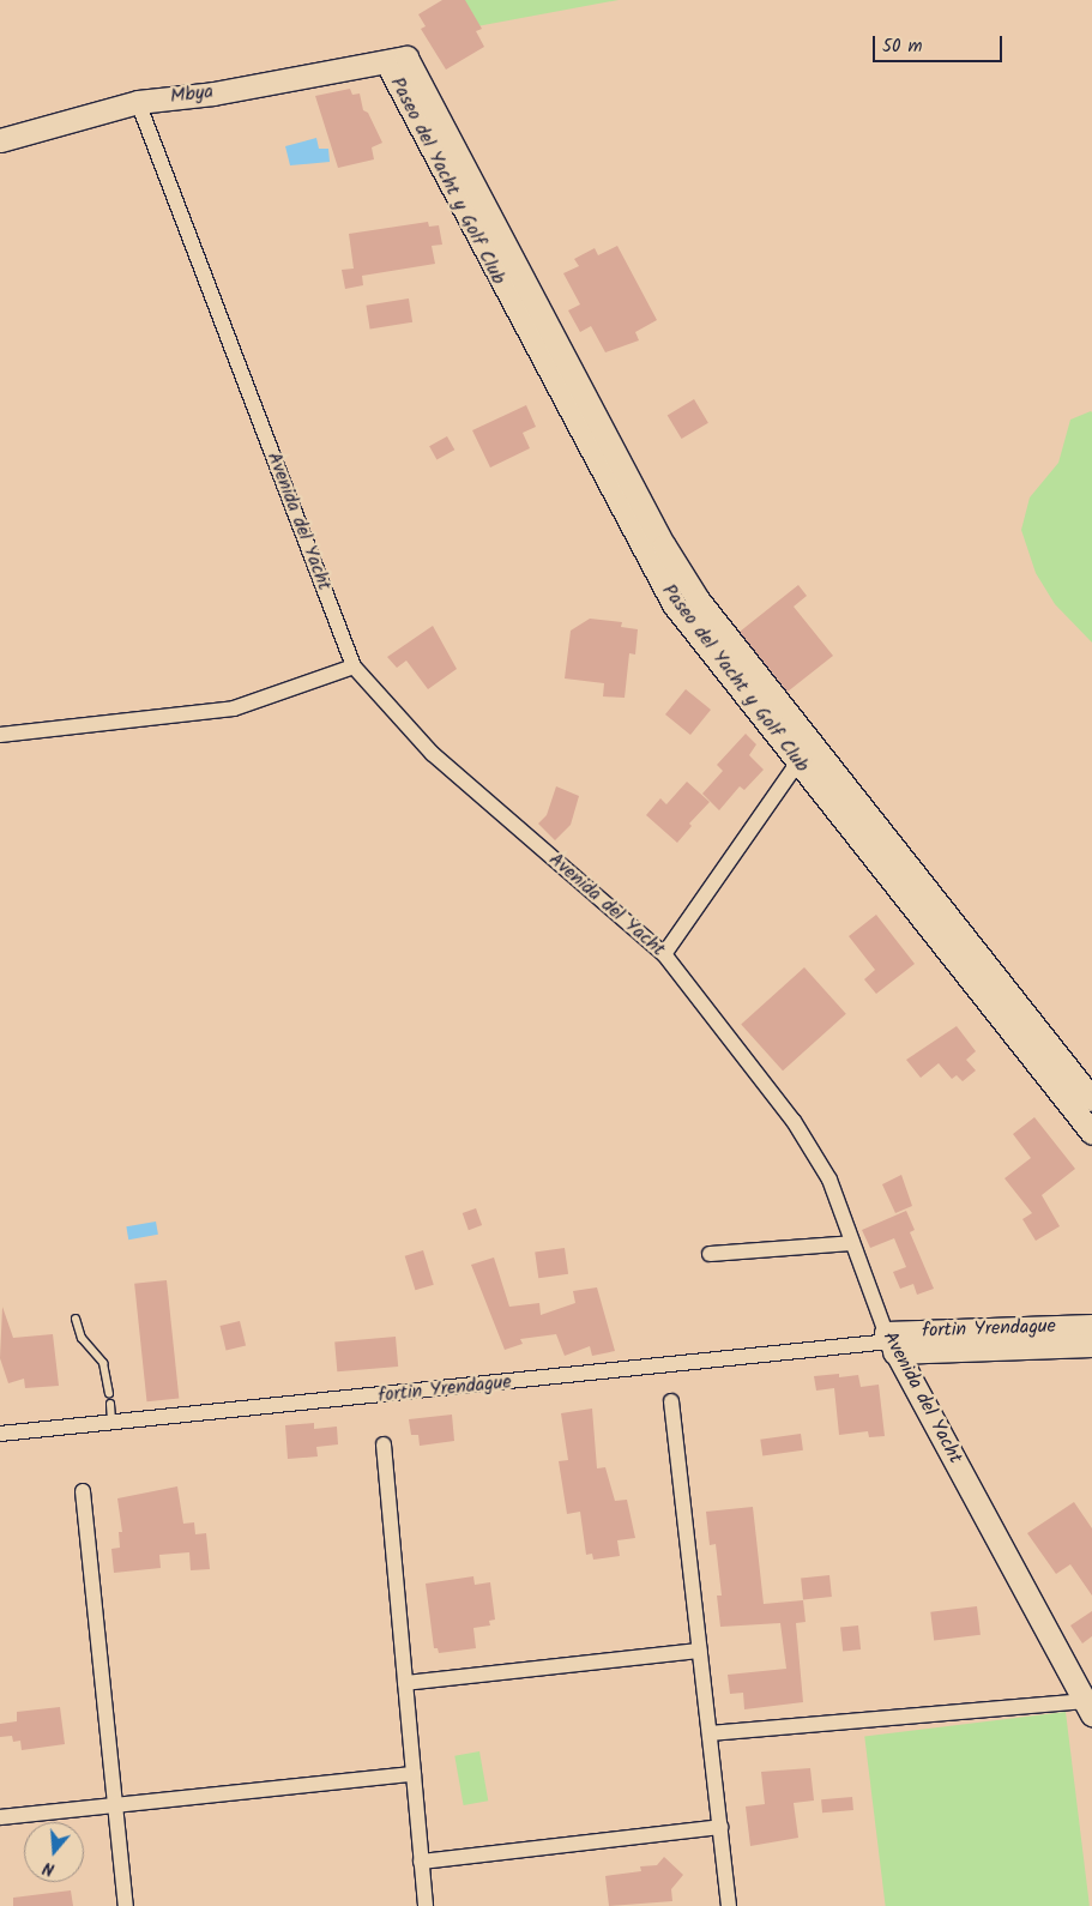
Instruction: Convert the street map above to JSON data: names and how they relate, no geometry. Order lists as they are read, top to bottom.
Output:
{
  "streets": {
    "main road": [
      "Mbya",
      "Paseo del Yacht y Golf Club",
      "Avenida del Yacht",
      "fortin Yrendague"
    ]
  },
  "crossings": [
    ["Mbya", "Paseo del Yacht y Golf Club"],
    ["Mbya", "Avenida del Yacht"],
    ["Avenida del Yacht", "fortin Yrendague"]
  ],
  "scale_bar": "50 m",
  "north": "bottom"
}
